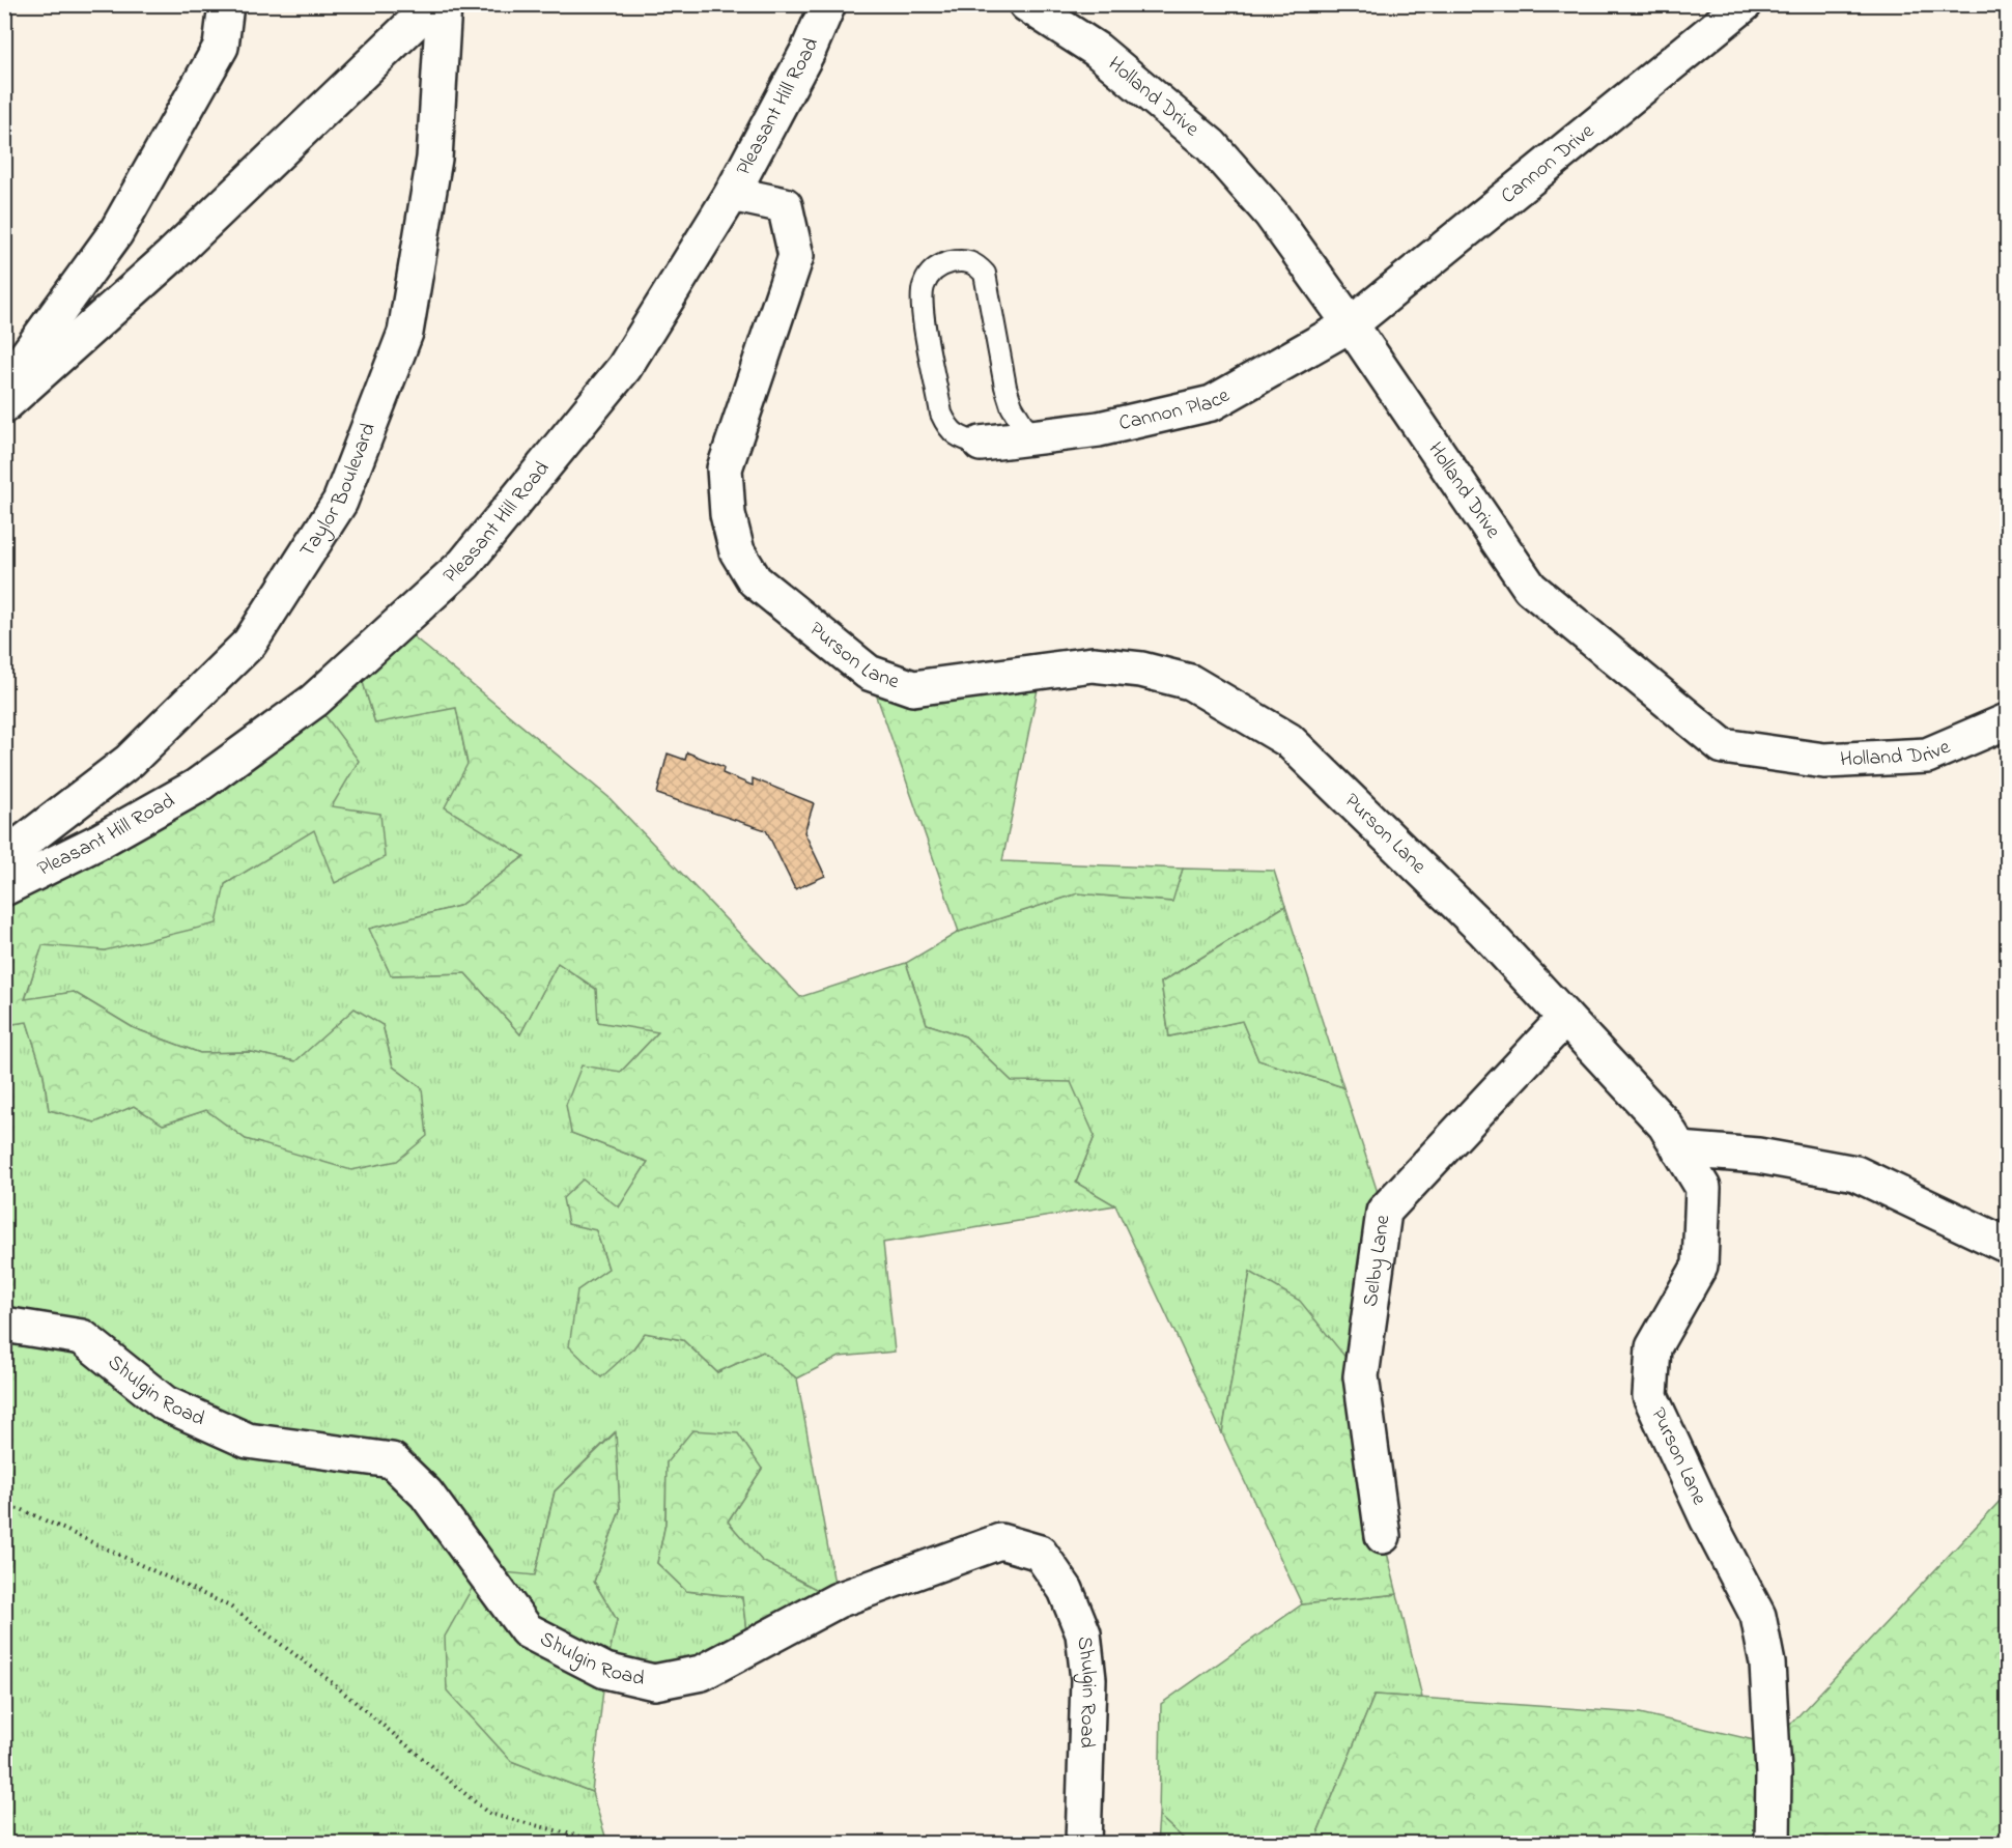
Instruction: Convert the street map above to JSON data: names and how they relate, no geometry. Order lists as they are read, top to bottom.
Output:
{
  "streets": {
    "street": [
      "Holland Drive",
      "Pleasant Hill Road",
      "Cannon Drive",
      "Cannon Place",
      "Taylor Boulevard",
      "Purson Lane",
      "Selby Lane",
      "Shulgin Road"
    ]
  },
  "crossings": [
    ["Holland Drive", "Cannon Drive"],
    ["Holland Drive", "Cannon Place"],
    ["Pleasant Hill Road", "Purson Lane"],
    ["Cannon Drive", "Cannon Place"],
    ["Purson Lane", "Selby Lane"]
  ]
}
